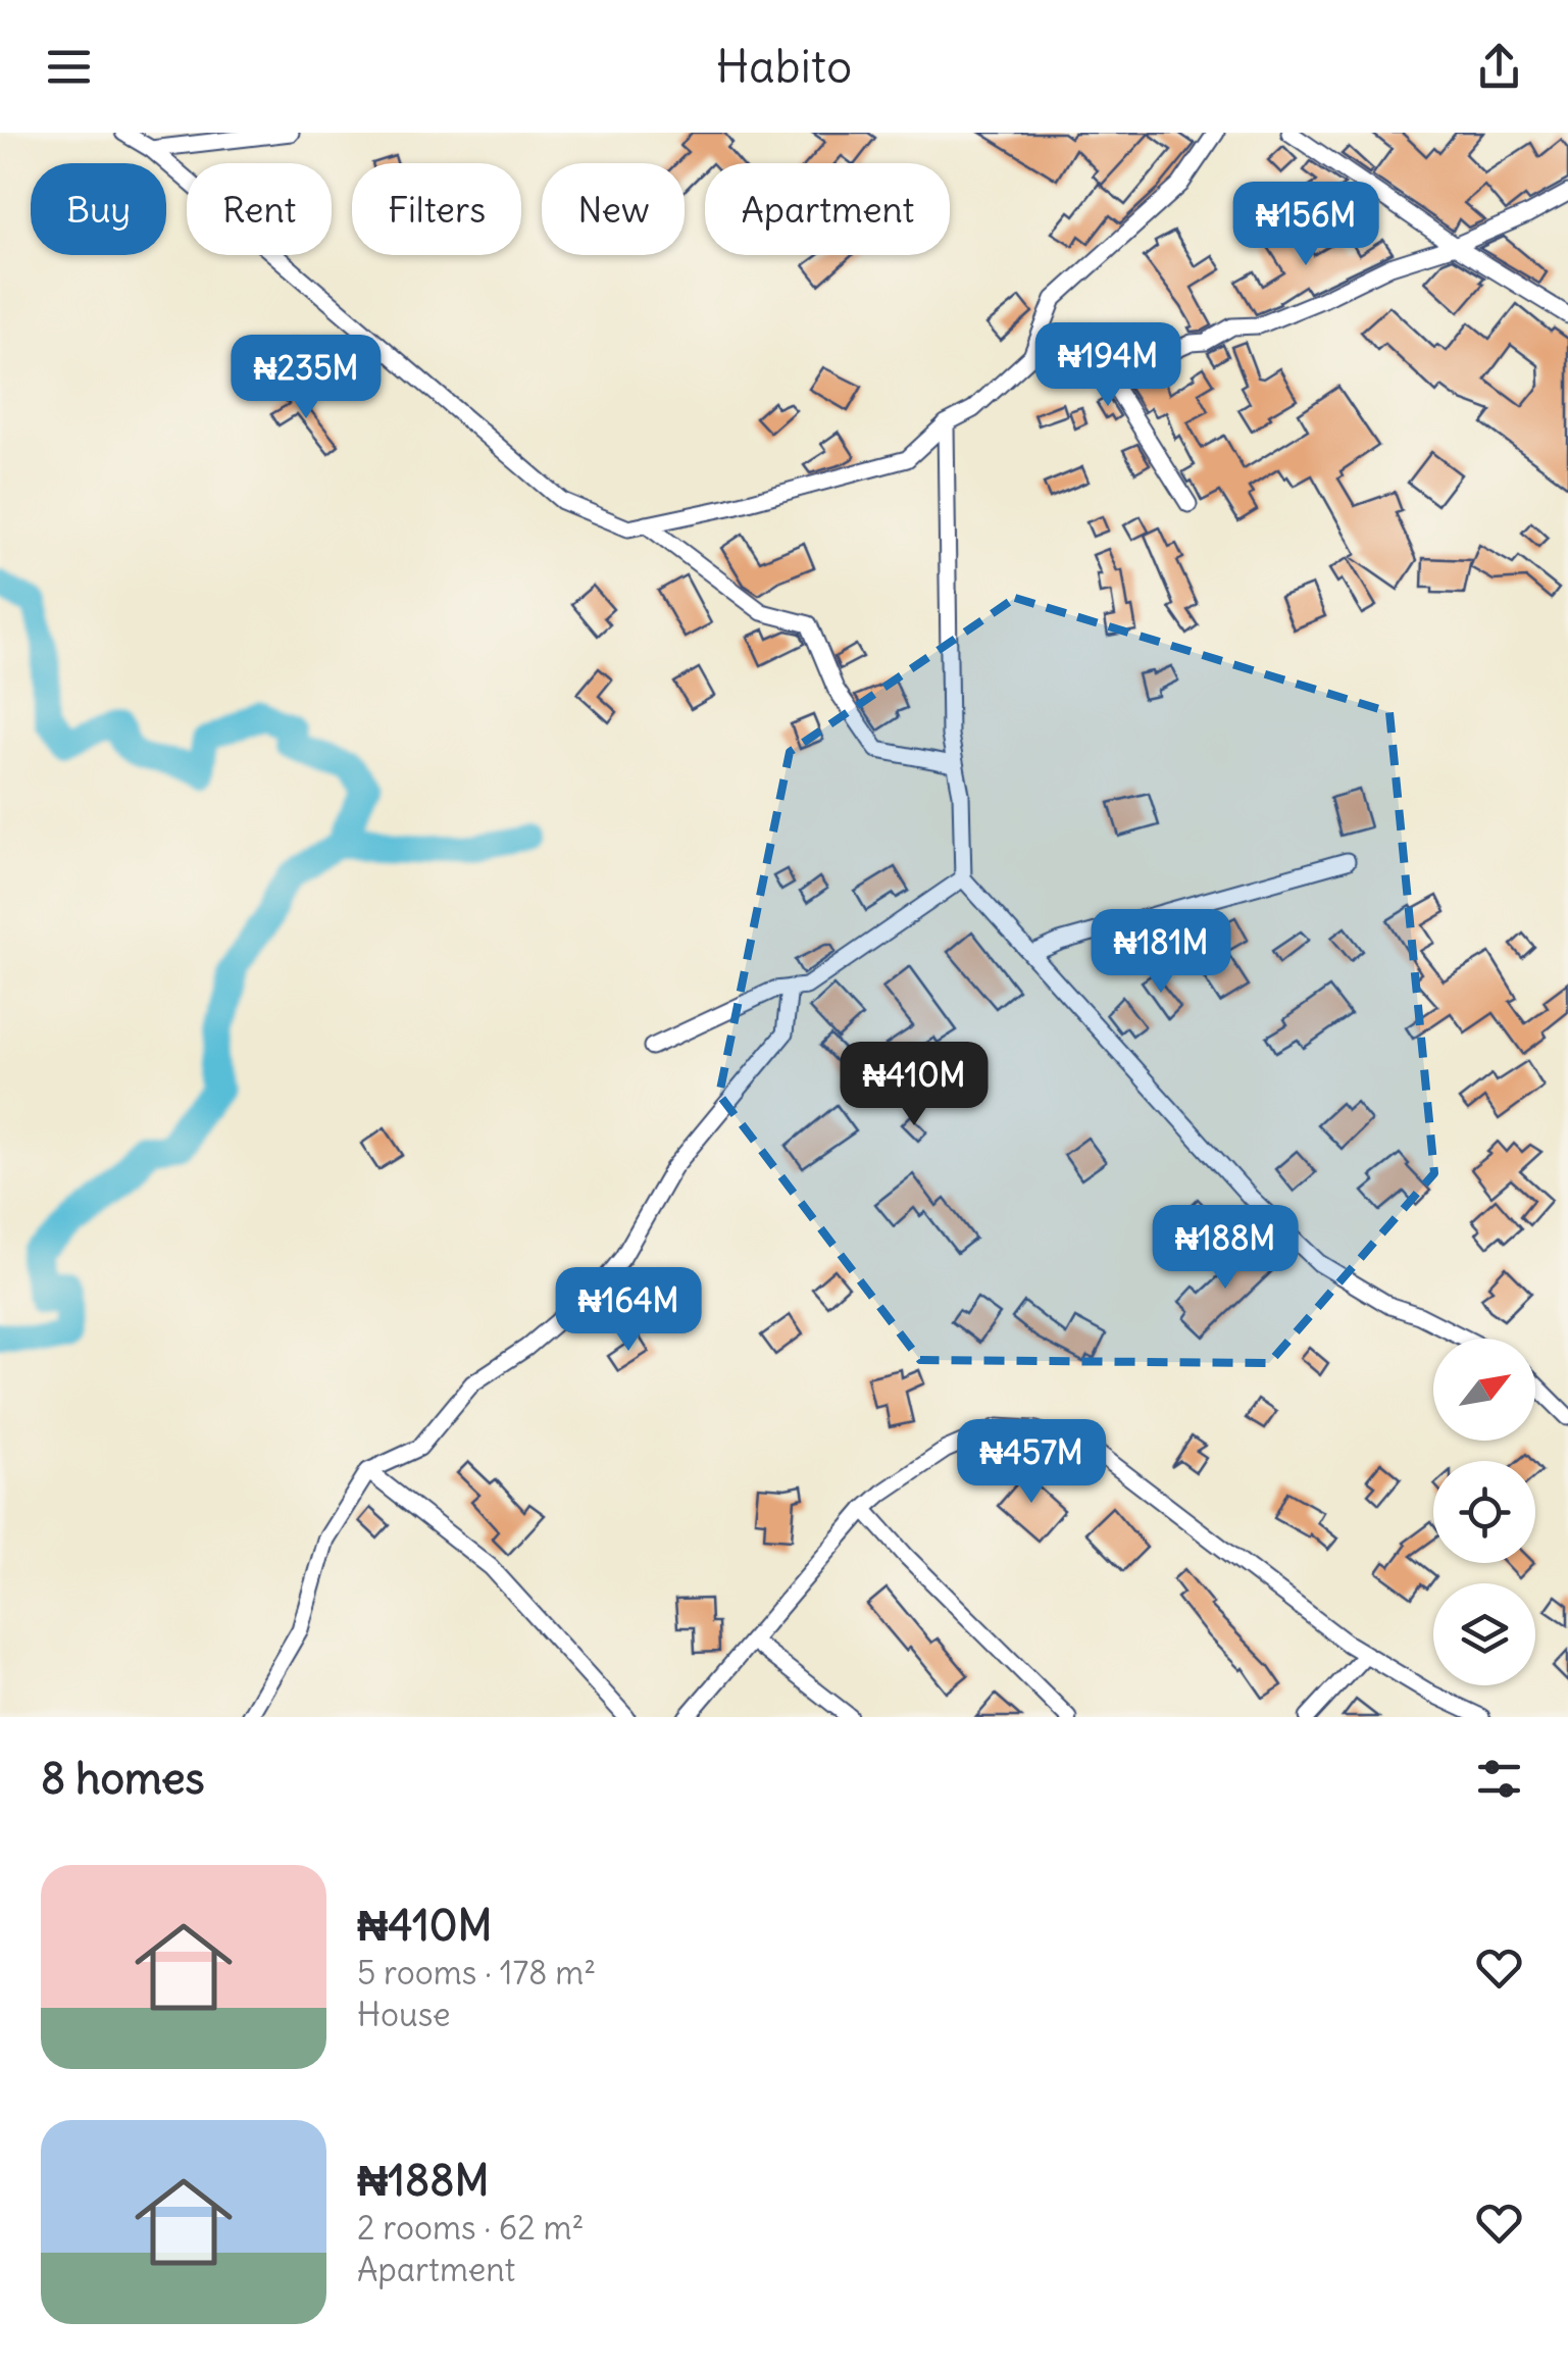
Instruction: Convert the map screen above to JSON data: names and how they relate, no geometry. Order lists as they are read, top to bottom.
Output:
{
  "north": "top right",
  "page": {
    "header": "Habito",
    "chip": [
      "Buy",
      "Rent",
      "Filters",
      "New",
      "Apartment"
    ],
    "price": [
      "₦156M",
      "₦194M",
      "₦235M",
      "₦181M",
      "₦410M",
      "₦188M",
      "₦164M",
      "₦457M"
    ],
    "heading": "8 homes",
    "list": [
      {
        "name": "₦410M",
        "note": "5 rooms · 178 m² · House"
      },
      {
        "name": "₦188M",
        "note": "2 rooms · 62 m² · Apartment"
      }
    ]
  }
}
